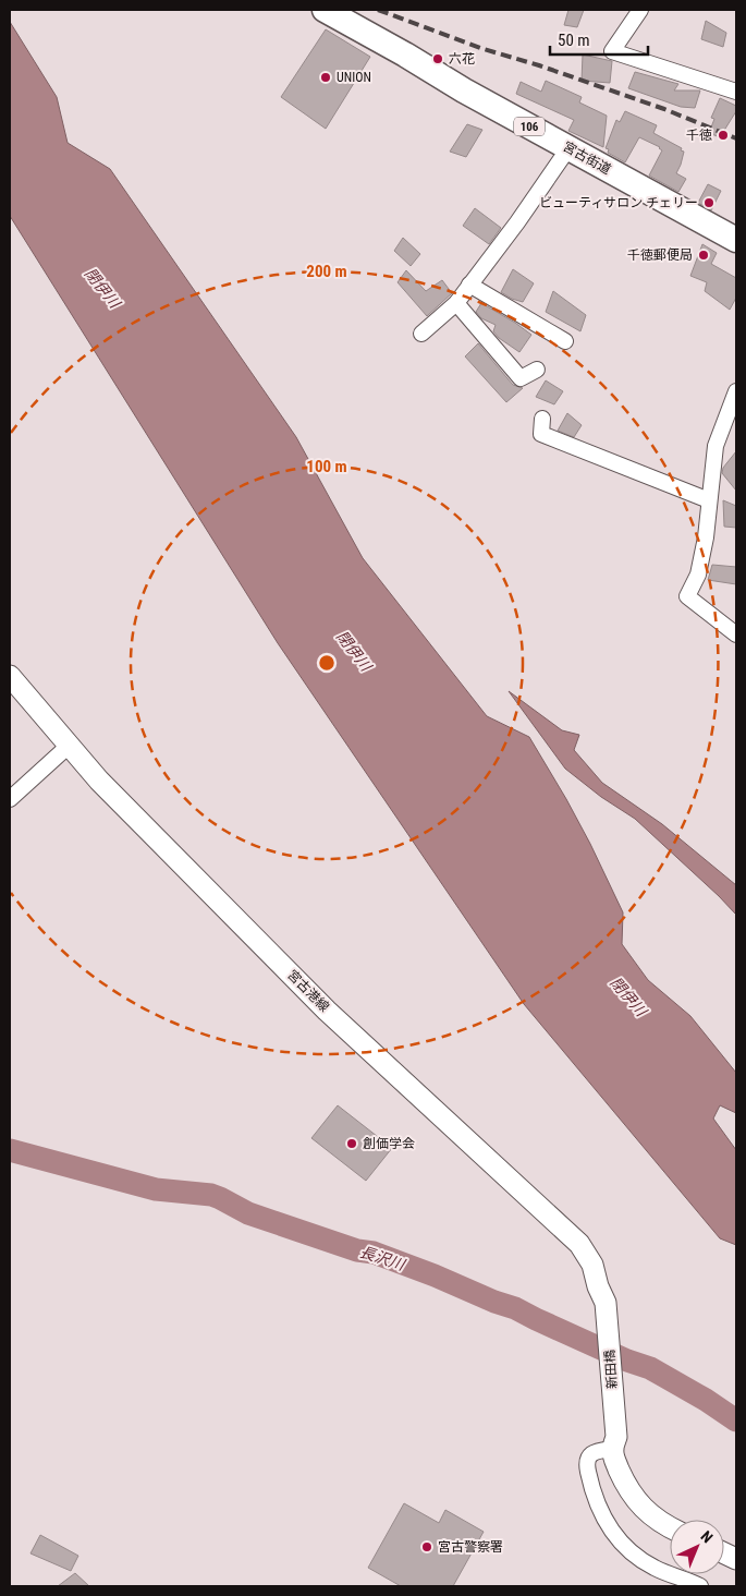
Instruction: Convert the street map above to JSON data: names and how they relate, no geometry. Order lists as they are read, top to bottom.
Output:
{
  "streets": {
    "highway": ["106", "宮古街道"],
    "main road": ["宮古港線", "新田橋"]
  },
  "crossings": [
    ["宮古港線", "新田橋"]
  ],
  "water": ["閉伊川", "長沢川"],
  "places": [
    "六花",
    "UNION",
    "千徳",
    "ビューティサロン チェリー",
    "千徳郵便局",
    "創価学会",
    "宮古警察署"
  ],
  "scale_bar": "50 m",
  "north": "top right",
  "rings": ["200 m", "100 m"]
}
